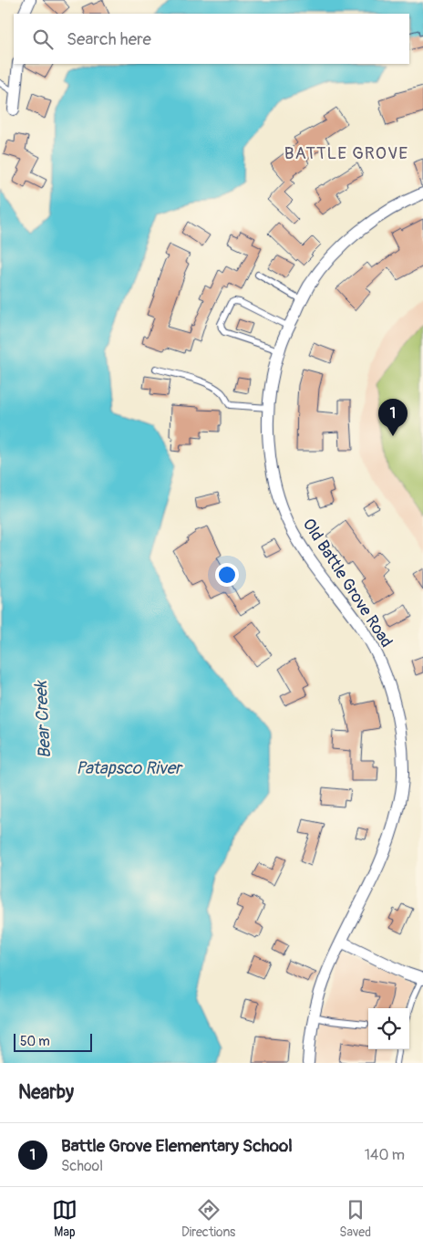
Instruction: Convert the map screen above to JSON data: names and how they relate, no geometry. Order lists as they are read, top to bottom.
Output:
{
  "streets": {
    "street": ["Old Battle Grove Road"]
  },
  "districts": ["BATTLE GROVE"],
  "water": ["Bear Creek", "Patapsco River"],
  "scale_bar": "50 m",
  "page": {
    "search": "Search here",
    "pins": "1",
    "scale": "50 m",
    "heading": "Nearby",
    "list": [
      {
        "mark": "1",
        "name": "Battle Grove Elementary School",
        "note": "School",
        "value": "140 m"
      }
    ],
    "nav": ["Map", "Directions", "Saved"]
  }
}
